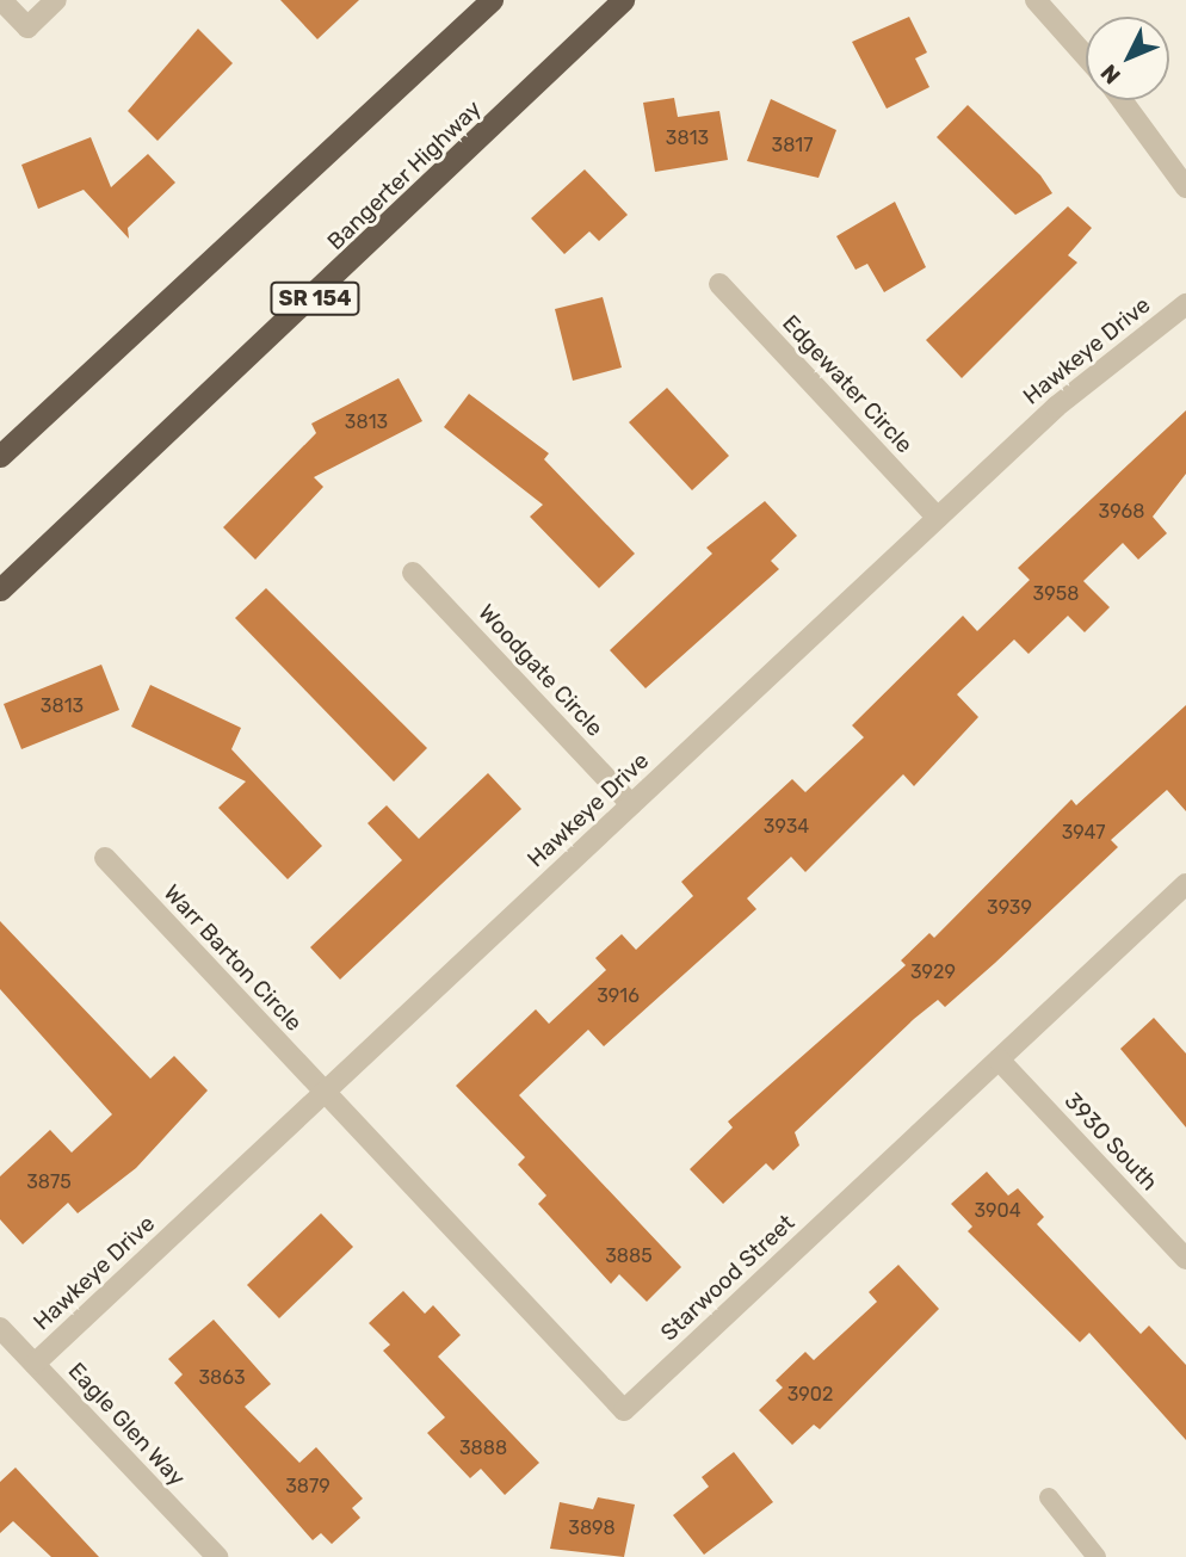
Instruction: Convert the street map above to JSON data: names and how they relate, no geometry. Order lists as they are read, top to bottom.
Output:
{
  "streets": {
    "highway": ["Bangerter Highway", "SR 154"],
    "street": [
      "Hawkeye Drive",
      "Edgewater Circle",
      "Woodgate Circle",
      "Warr Barton Circle",
      "3930 South",
      "Starwood Street",
      "Eagle Glen Way"
    ]
  },
  "crossings": [
    ["Hawkeye Drive", "Edgewater Circle"],
    ["Hawkeye Drive", "Woodgate Circle"],
    ["Hawkeye Drive", "Warr Barton Circle"],
    ["Hawkeye Drive", "Starwood Street"],
    ["Hawkeye Drive", "Eagle Glen Way"],
    ["Warr Barton Circle", "Starwood Street"],
    ["3930 South", "Starwood Street"]
  ],
  "house_numbers": [
    "3813",
    "3817",
    "3813",
    "3968",
    "3958",
    "3813",
    "3934",
    "3947",
    "3939",
    "3929",
    "3916",
    "3875",
    "3904",
    "3885",
    "3863",
    "3902",
    "3888",
    "3879",
    "3898"
  ],
  "north": "bottom left"
}
